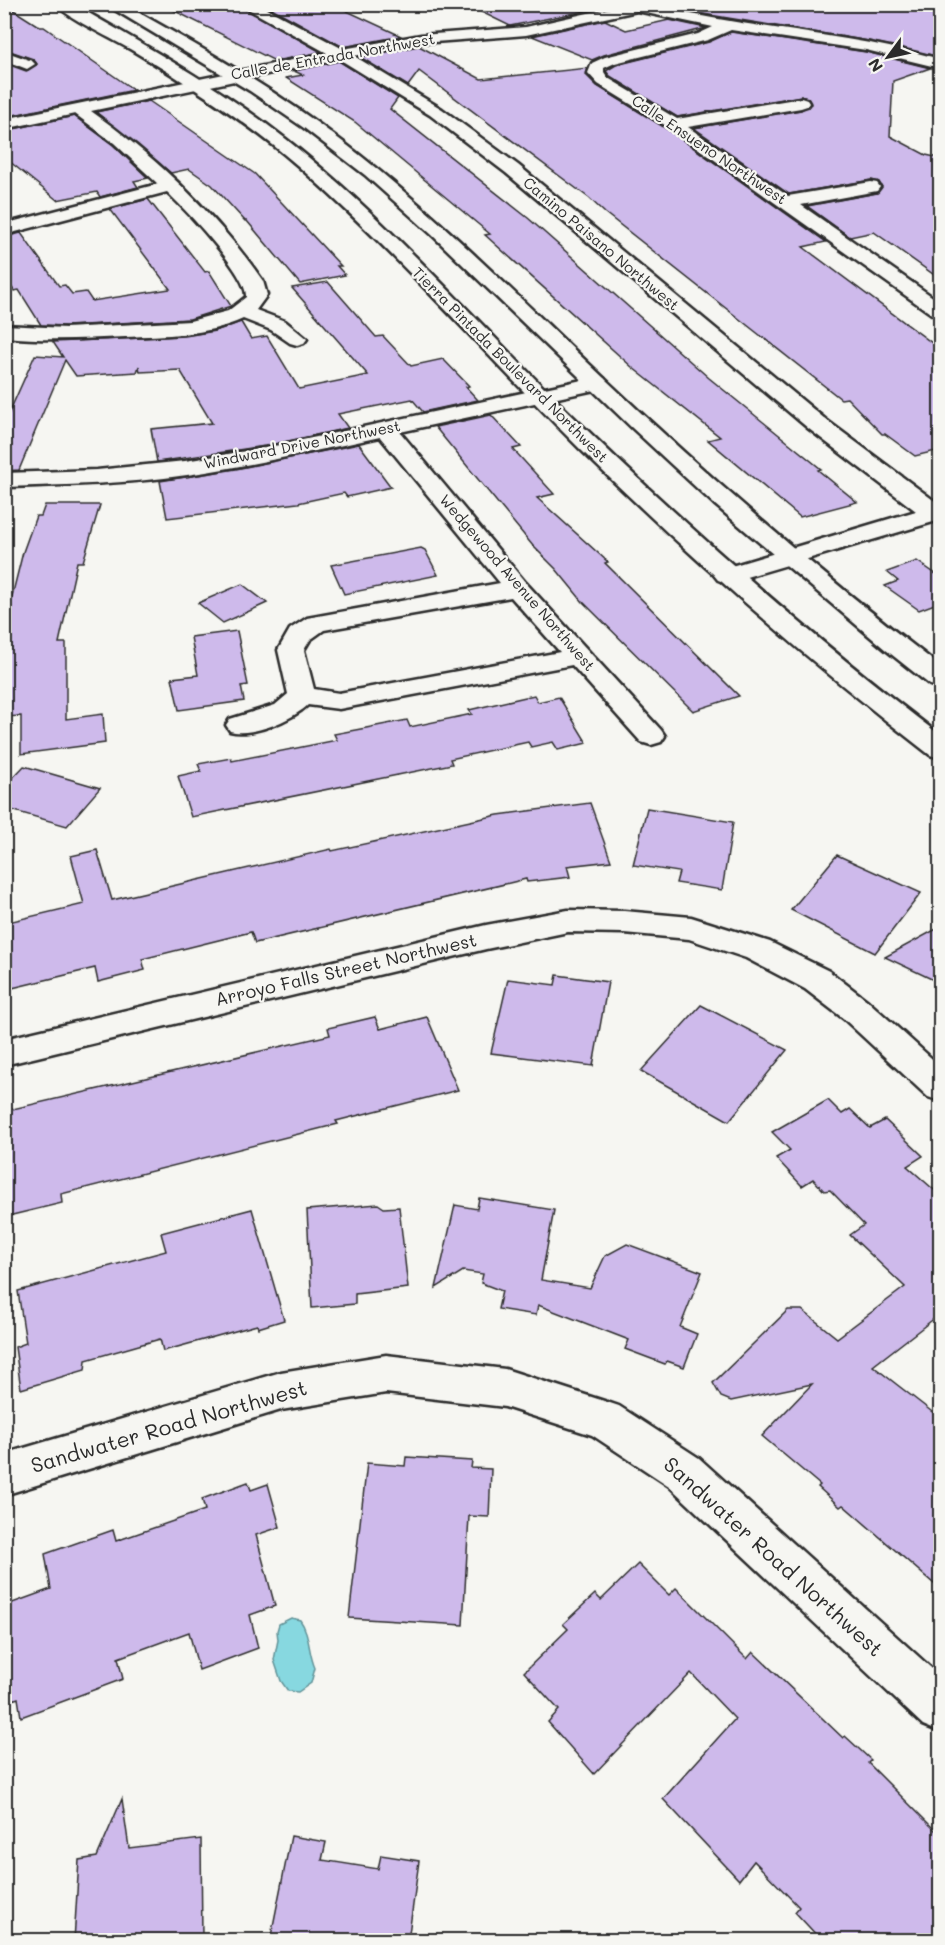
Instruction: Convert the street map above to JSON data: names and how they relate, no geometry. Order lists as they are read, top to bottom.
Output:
{
  "streets": {
    "street": [
      "Calle de Entrada Northwest",
      "Calle Ensueno Northwest",
      "Camino Paisano Northwest",
      "Tierra Pintada Boulevard Northwest",
      "Windward Drive Northwest",
      "Wedgewood Avenue Northwest",
      "Arroyo Falls Street Northwest",
      "Sandwater Road Northwest"
    ]
  },
  "crossings": [
    ["Calle de Entrada Northwest", "Camino Paisano Northwest"],
    ["Calle de Entrada Northwest", "Tierra Pintada Boulevard Northwest"],
    ["Tierra Pintada Boulevard Northwest", "Windward Drive Northwest"],
    ["Windward Drive Northwest", "Wedgewood Avenue Northwest"]
  ],
  "north": "bottom left"
}
